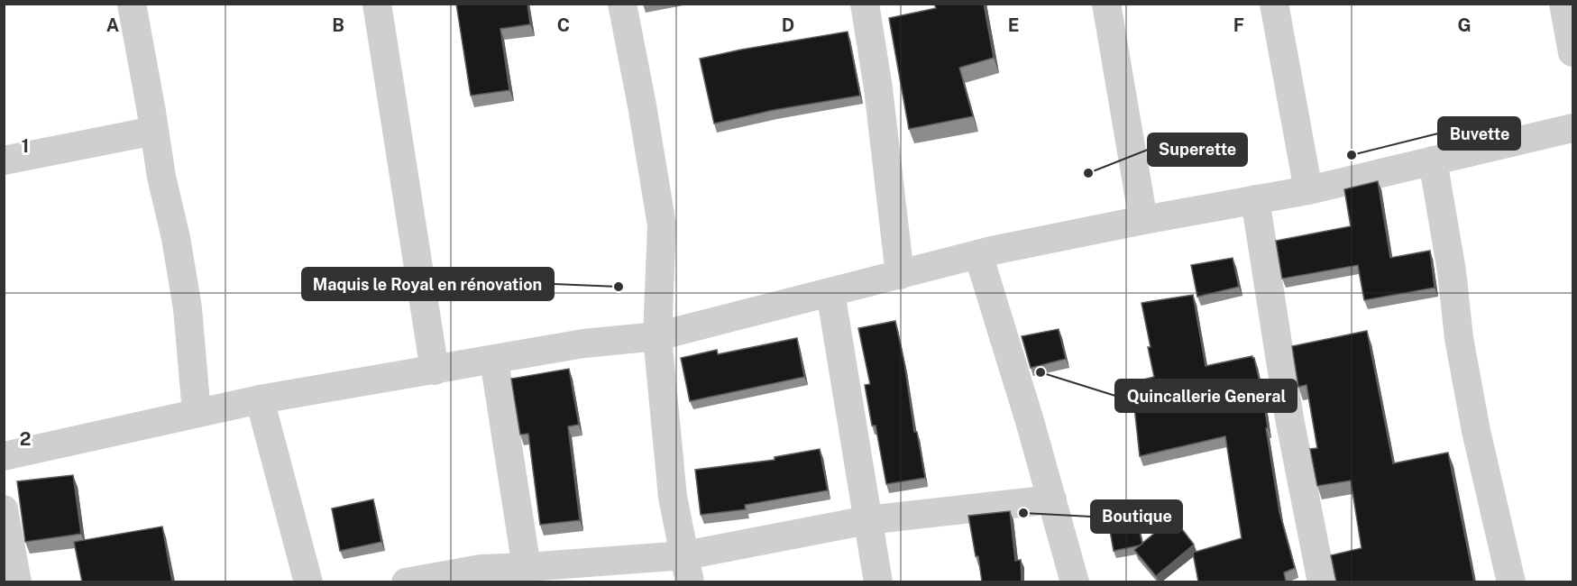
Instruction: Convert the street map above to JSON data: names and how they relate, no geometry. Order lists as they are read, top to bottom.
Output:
{
  "places": [
    "Buvette",
    "Superette",
    "Maquis le Royal en rénovation",
    "Quincallerie General",
    "Boutique"
  ],
  "grid": {
    "columns": [
      "A",
      "B",
      "C",
      "D",
      "E",
      "F",
      "G"
    ],
    "rows": ["1", "2"]
  }
}
